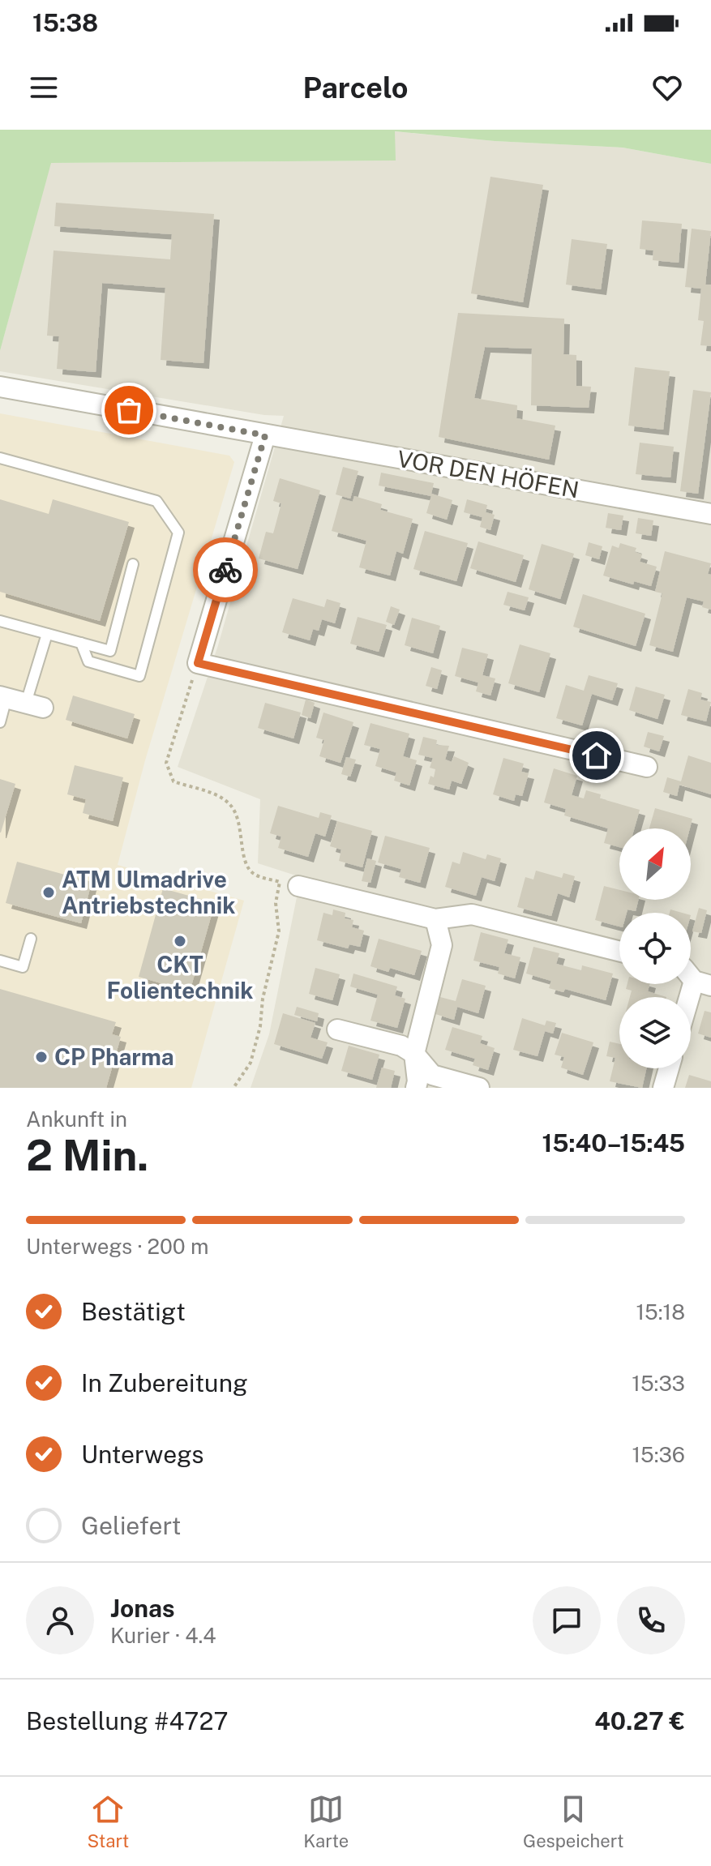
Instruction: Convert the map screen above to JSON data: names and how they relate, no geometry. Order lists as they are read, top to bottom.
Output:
{
  "streets": {
    "street": ["VOR DEN HÖFEN"]
  },
  "places": ["ATM Ulmadrive Antriebstechnik", "CKT Folientechnik", "CP Pharma"],
  "north": "top right",
  "page": {
    "status": "15:38",
    "header": "Parcelo",
    "heading": ["2 Min.", "Ankunft in", "15:40–15:45"],
    "panel": [
      "Jonas",
      "Kurier · 4.4",
      "Bestellung #4727",
      "40.27 €"
    ],
    "bar": "Unterwegs · 200 m",
    "list": [
      ["Bestätigt", "15:18"],
      ["In Zubereitung", "15:33"],
      ["Unterwegs", "15:36"],
      "Geliefert"
    ],
    "tabs": ["Start", "Karte", "Gespeichert"]
  }
}
